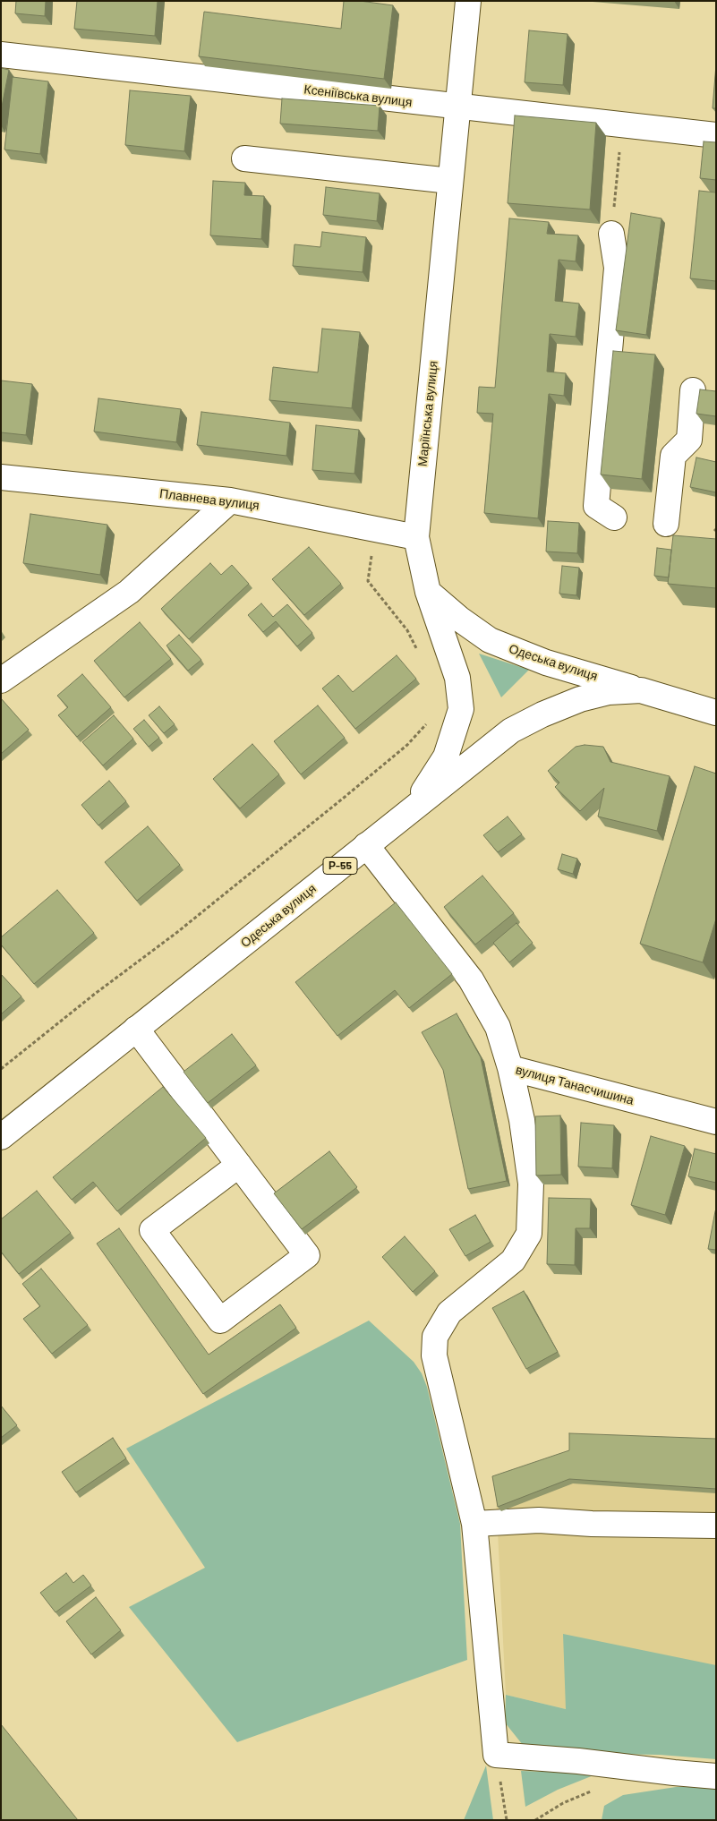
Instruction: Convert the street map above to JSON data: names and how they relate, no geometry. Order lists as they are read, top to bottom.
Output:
{
  "streets": {
    "street": [
      "Ксеніївська вулиця",
      "Маріїнська вулиця",
      "Плавнева вулиця",
      "Одеська вулиця",
      "Р-55",
      "вулиця Танасчишина"
    ]
  },
  "crossings": [
    ["Ксеніївська вулиця", "Маріїнська вулиця"],
    ["Маріїнська вулиця", "Плавнева вулиця"],
    ["Маріїнська вулиця", "Одеська вулиця"],
    ["Одеська вулиця", "вулиця Танасчишина"]
  ]
}
